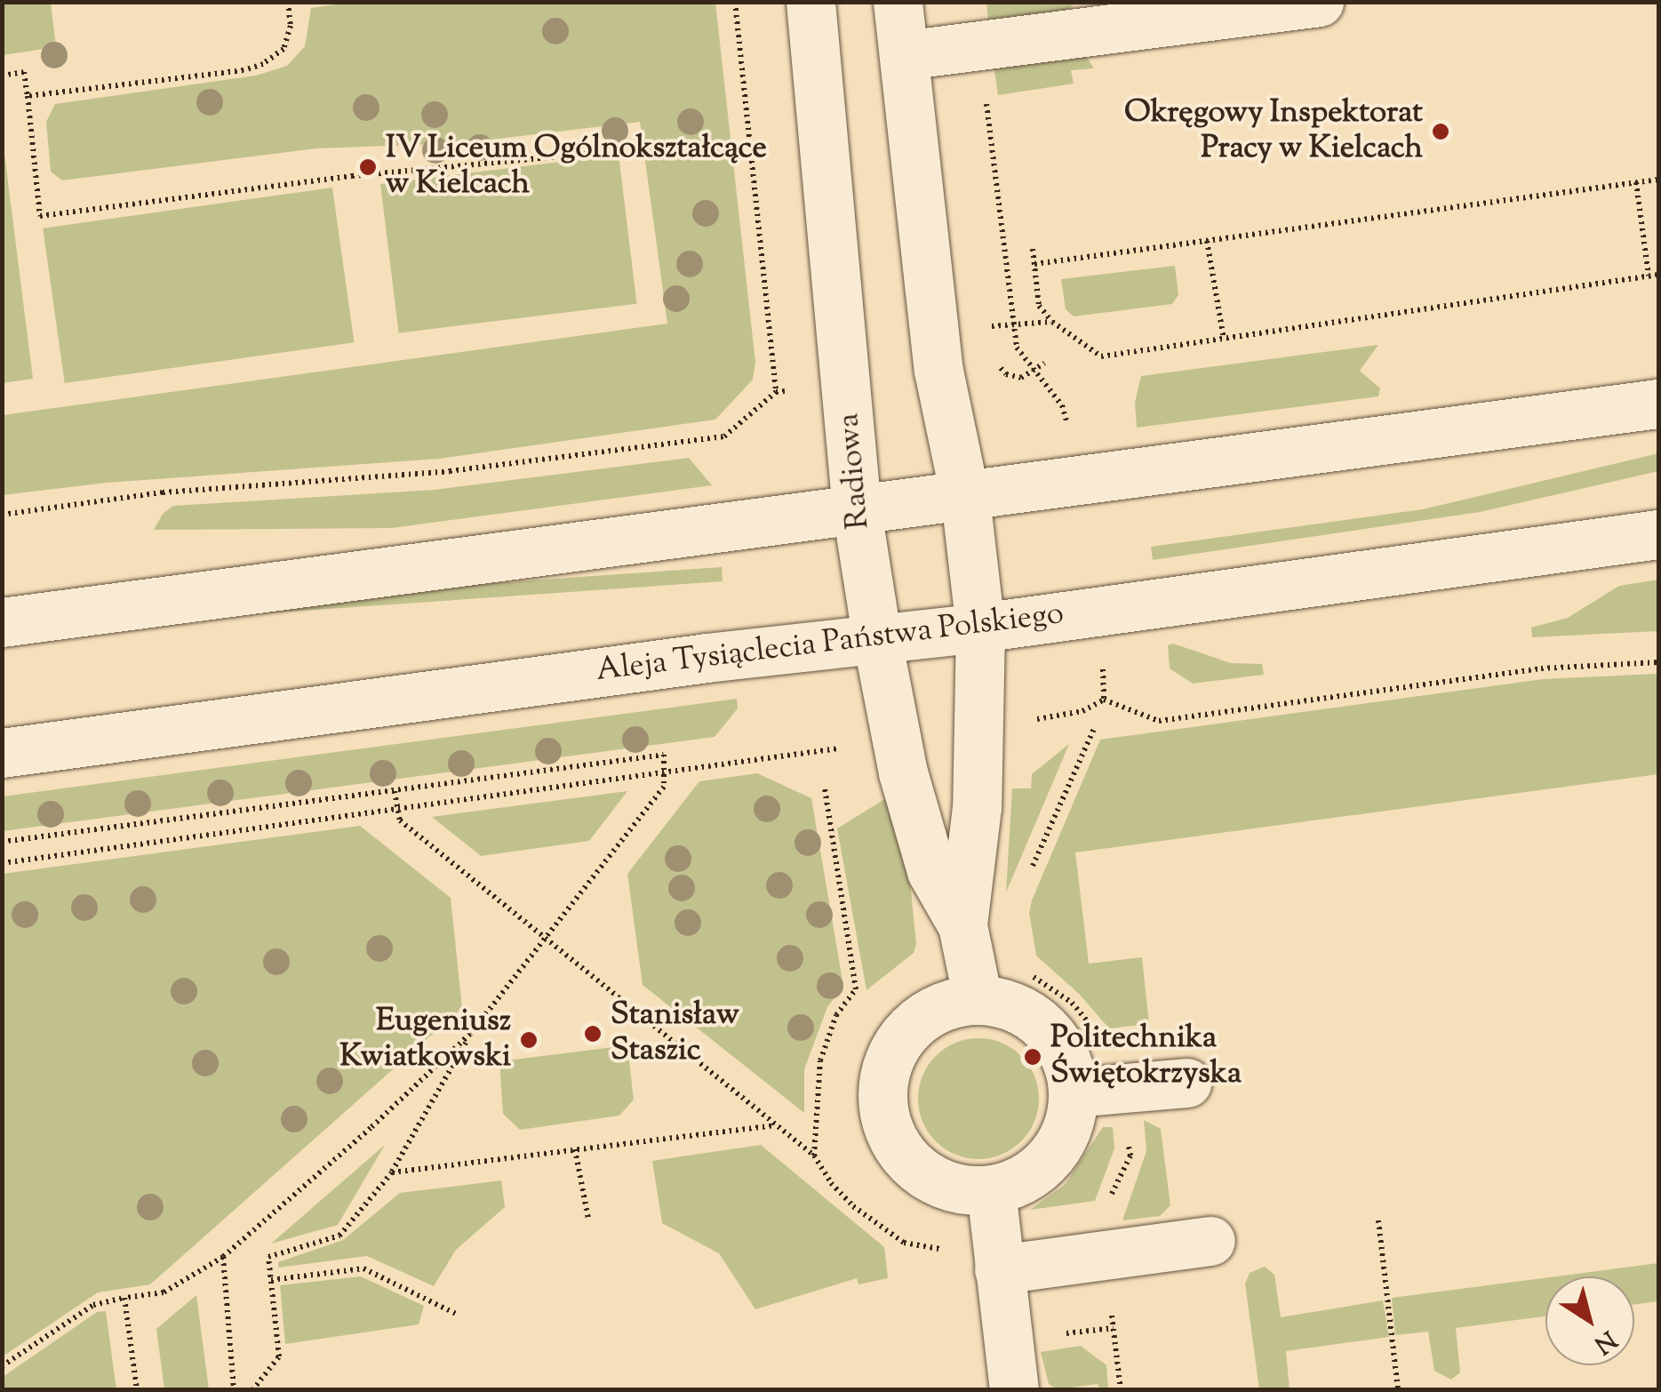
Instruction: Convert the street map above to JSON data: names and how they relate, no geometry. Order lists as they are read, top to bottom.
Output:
{
  "streets": {
    "street": ["Radiowa", "Aleja Tysiąclecia Państwa Polskiego"]
  },
  "crossings": [
    ["Radiowa", "Aleja Tysiąclecia Państwa Polskiego"]
  ],
  "places": [
    "Okręgowy Inspektorat Pracy w Kielcach",
    "IV Liceum Ogólnokształcące w Kielcach",
    "Stanisław Staszic",
    "Eugeniusz Kwiatkowski",
    "Politechnika Świętokrzyska"
  ],
  "north": "bottom right"
}
